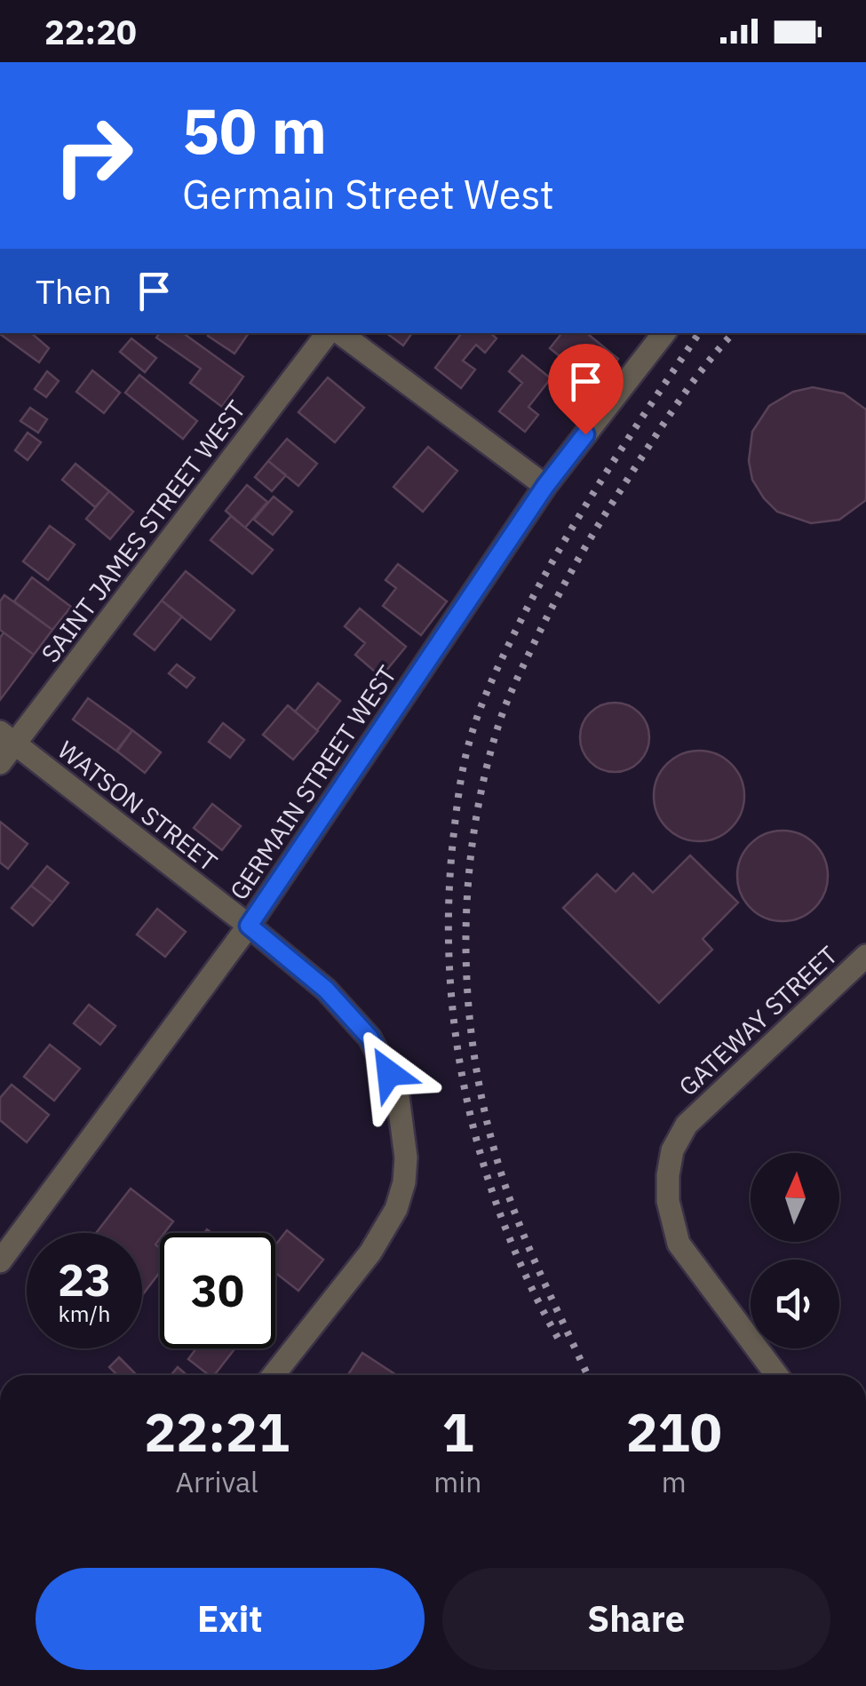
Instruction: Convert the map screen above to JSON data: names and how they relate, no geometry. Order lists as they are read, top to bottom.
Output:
{
  "streets": {
    "street": [
      "SAINT JAMES STREET WEST",
      "GERMAIN STREET WEST",
      "WATSON STREET",
      "GATEWAY STREET"
    ]
  },
  "crossings": [
    ["SAINT JAMES STREET WEST", "WATSON STREET"],
    ["GERMAIN STREET WEST", "WATSON STREET"]
  ],
  "north": "top",
  "page": {
    "status": "22:20",
    "turn": ["50 m", "Germain Street West"],
    "then": "Then",
    "speed": "23 km/h",
    "limit": "30",
    "eta": [
      "22:21",
      "Arrival",
      "1",
      "min",
      "210",
      "m"
    ],
    "buttons": ["Exit", "Share"]
  }
}
